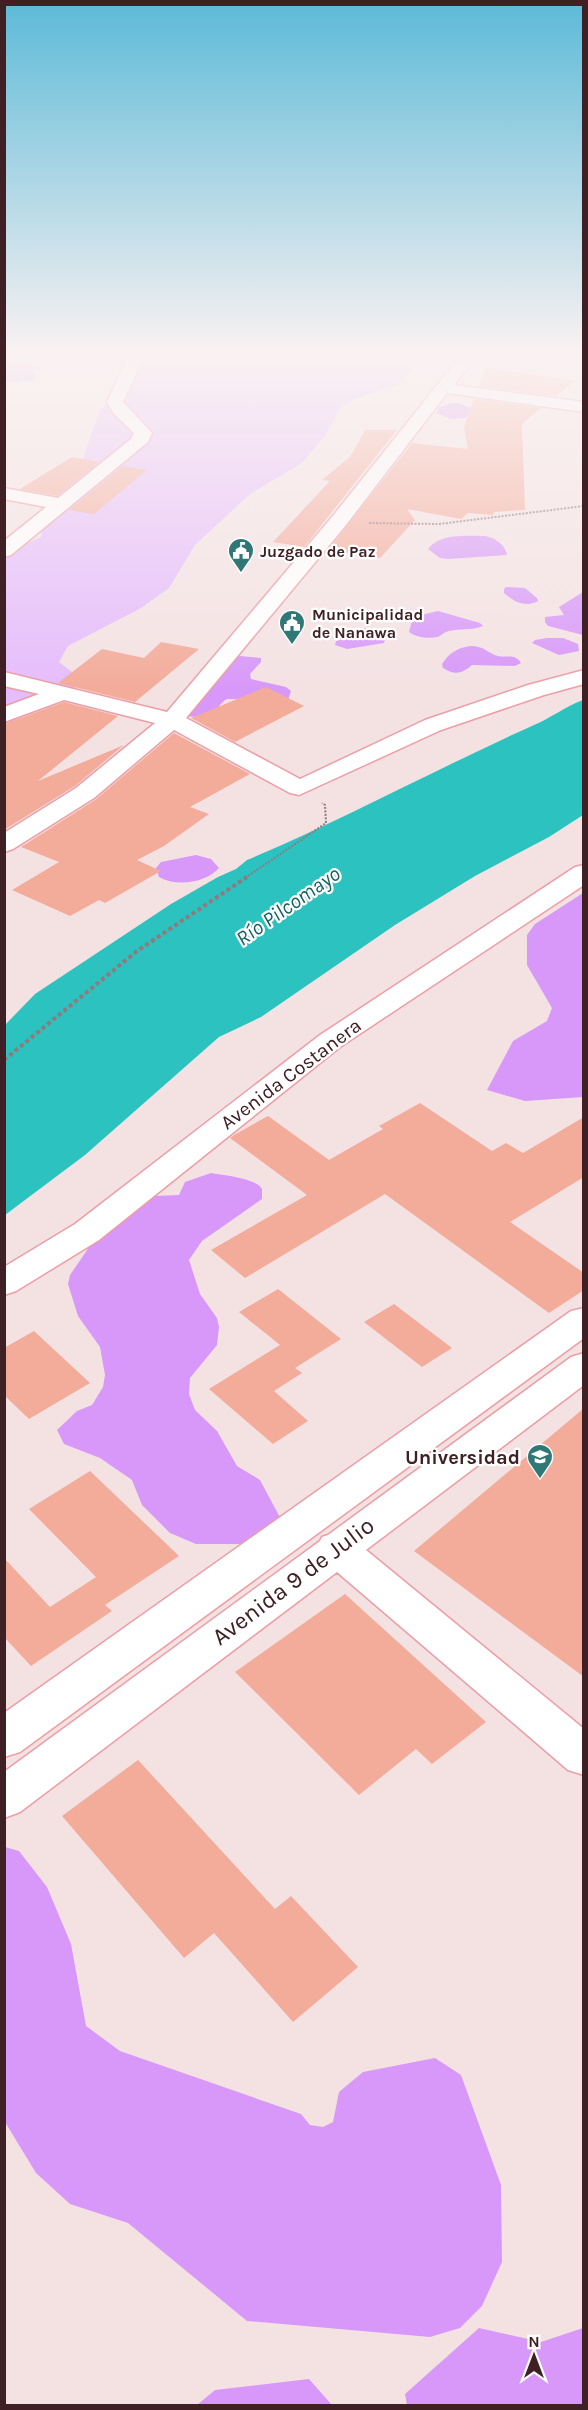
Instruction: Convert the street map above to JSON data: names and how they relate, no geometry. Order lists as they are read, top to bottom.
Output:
{
  "streets": {
    "street": ["Avenida Costanera", "Avenida 9 de Julio"]
  },
  "water": ["Río Pilcomayo"],
  "places": {
    "public building": ["Juzgado de Paz", "Municipalidad de Nanawa"],
    "school or university": ["Universidad"]
  },
  "north": "top"
}
